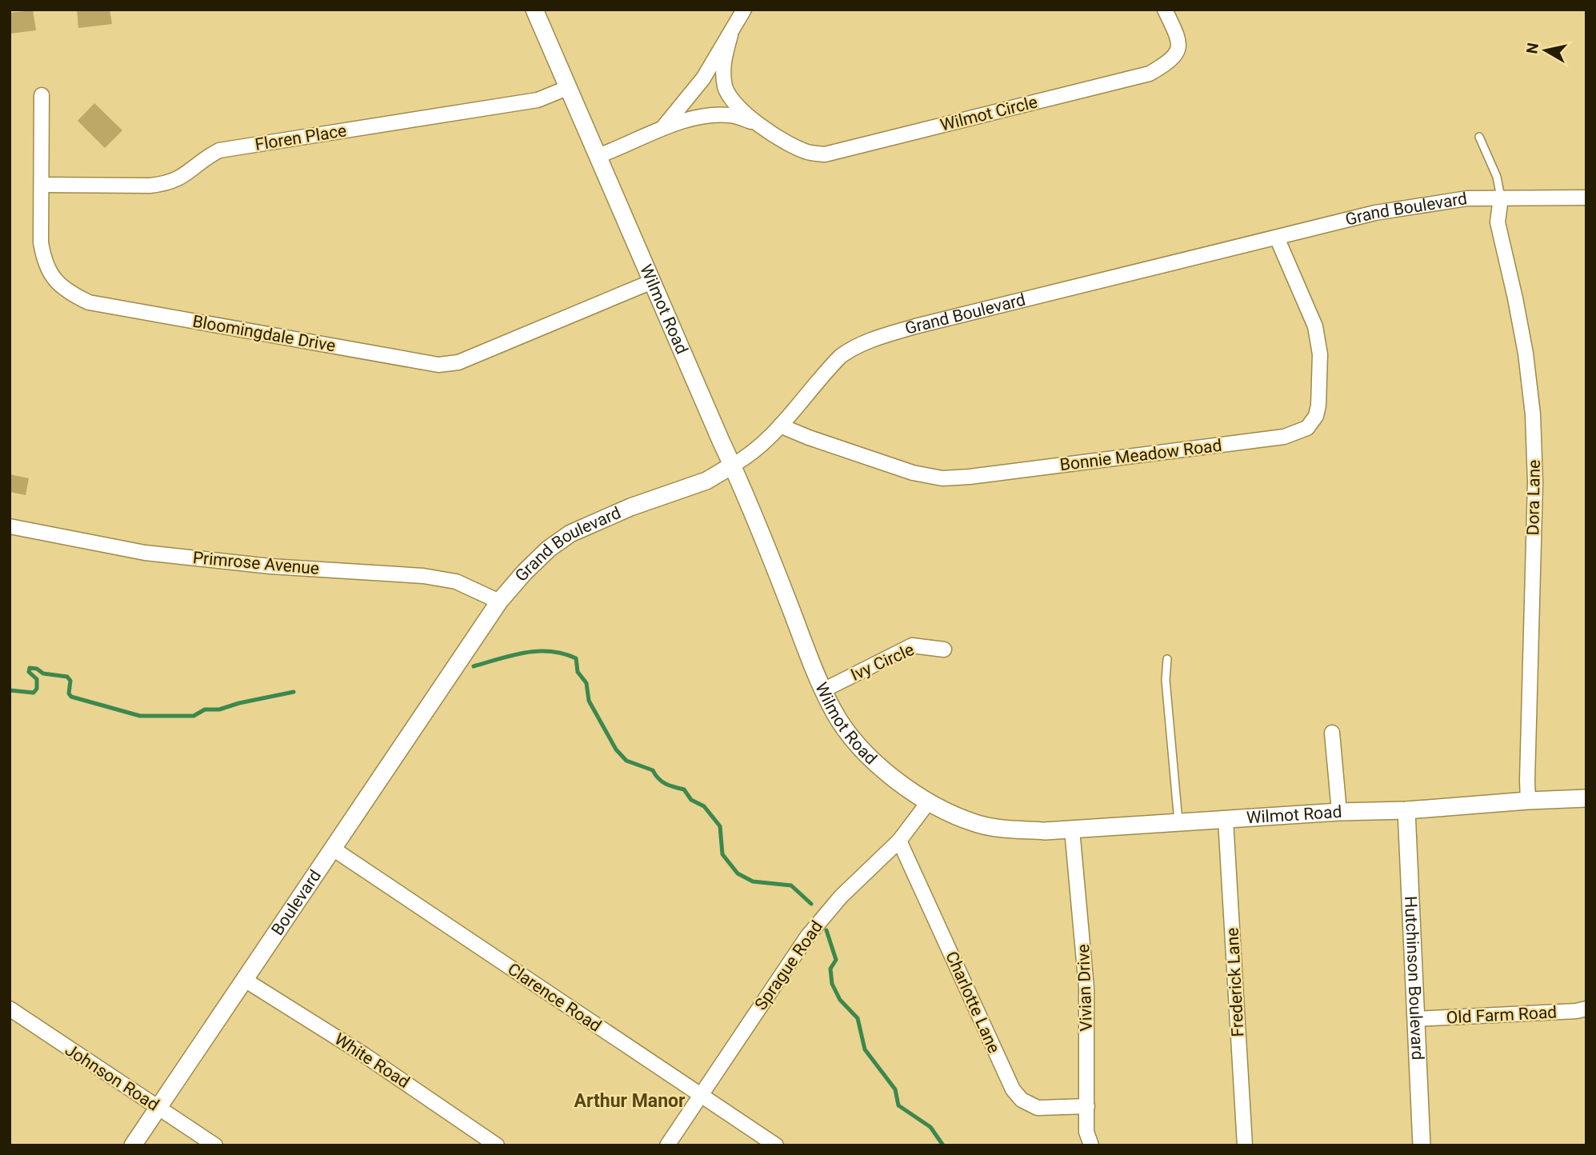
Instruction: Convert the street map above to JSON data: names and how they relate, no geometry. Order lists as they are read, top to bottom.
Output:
{
  "streets": {
    "street": [
      "Wilmot Circle",
      "Floren Place",
      "Grand Boulevard",
      "Wilmot Road",
      "Bloomingdale Drive",
      "Bonnie Meadow Road",
      "Dora Lane",
      "Primrose Avenue",
      "Ivy Circle",
      "Boulevard",
      "Sprague Road",
      "Hutchinson Boulevard",
      "Frederick Lane",
      "Vivian Drive",
      "Clarence Road",
      "Charlotte Lane",
      "Old Farm Road",
      "White Road",
      "Johnson Road"
    ]
  },
  "crossings": [
    ["Wilmot Circle", "Wilmot Road"],
    ["Floren Place", "Wilmot Road"],
    ["Floren Place", "Bloomingdale Drive"],
    ["Grand Boulevard", "Wilmot Road"],
    ["Grand Boulevard", "Bonnie Meadow Road"],
    ["Grand Boulevard", "Dora Lane"],
    ["Grand Boulevard", "Primrose Avenue"],
    ["Grand Boulevard", "Boulevard"],
    ["Wilmot Road", "Bloomingdale Drive"],
    ["Wilmot Road", "Dora Lane"],
    ["Wilmot Road", "Ivy Circle"],
    ["Wilmot Road", "Sprague Road"],
    ["Wilmot Road", "Hutchinson Boulevard"],
    ["Wilmot Road", "Frederick Lane"],
    ["Wilmot Road", "Vivian Drive"],
    ["Boulevard", "Clarence Road"],
    ["Boulevard", "White Road"],
    ["Boulevard", "Johnson Road"],
    ["Sprague Road", "Clarence Road"],
    ["Sprague Road", "Charlotte Lane"],
    ["Hutchinson Boulevard", "Old Farm Road"],
    ["Vivian Drive", "Charlotte Lane"]
  ],
  "districts": ["Arthur Manor"],
  "north": "left"
}
